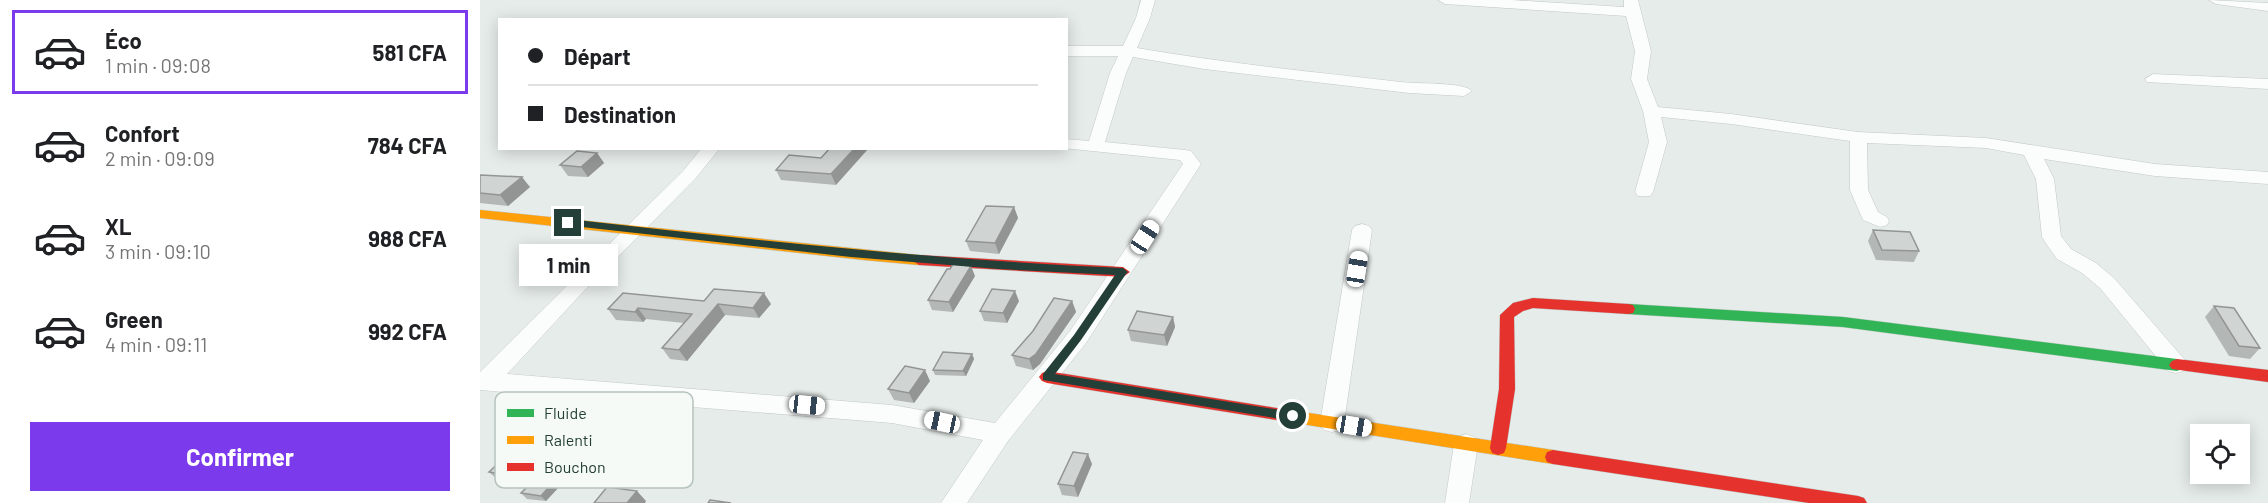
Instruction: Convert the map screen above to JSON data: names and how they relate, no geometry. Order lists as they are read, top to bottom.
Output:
{
  "legend": ["Fluide", "Ralenti", "Bouchon"],
  "page": {
    "list": [
      {
        "name": "Éco",
        "note": "1 min · 09:08",
        "value": "581 CFA"
      },
      {
        "name": "Confort",
        "note": "2 min · 09:09",
        "value": "784 CFA"
      },
      {
        "name": "XL",
        "note": "3 min · 09:10",
        "value": "988 CFA"
      },
      {
        "name": "Green",
        "note": "4 min · 09:11",
        "value": "992 CFA"
      }
    ],
    "banner": ["Départ", "Destination"],
    "bubble": "1 min",
    "buttons": "Confirmer"
  }
}
